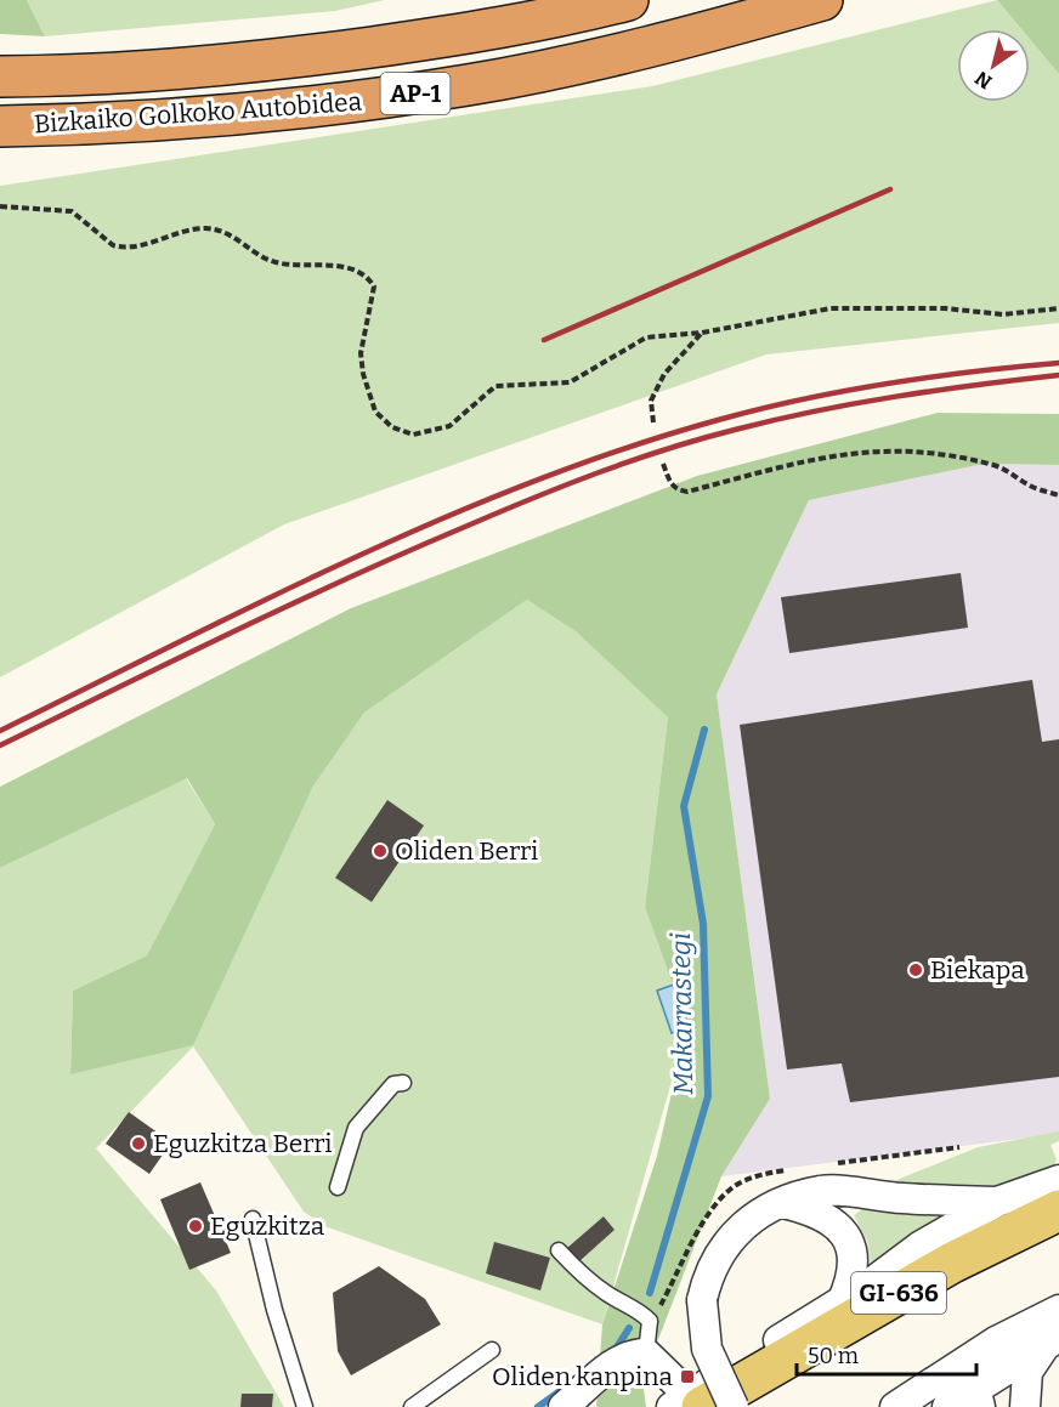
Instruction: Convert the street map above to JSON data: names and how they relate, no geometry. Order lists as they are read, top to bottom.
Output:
{
  "streets": {
    "highway": ["AP-1", "Bizkaiko Golkoko Autobidea"],
    "main road": ["GI-636"]
  },
  "water": ["Makarrastegi"],
  "places": {
    "other": [
      "Oliden Berri",
      "Biekapa",
      "Eguzkitza Berri",
      "Eguzkitza"
    ],
    "transit": ["Oliden kanpina"]
  },
  "scale_bar": "50 m",
  "north": "bottom left"
}
